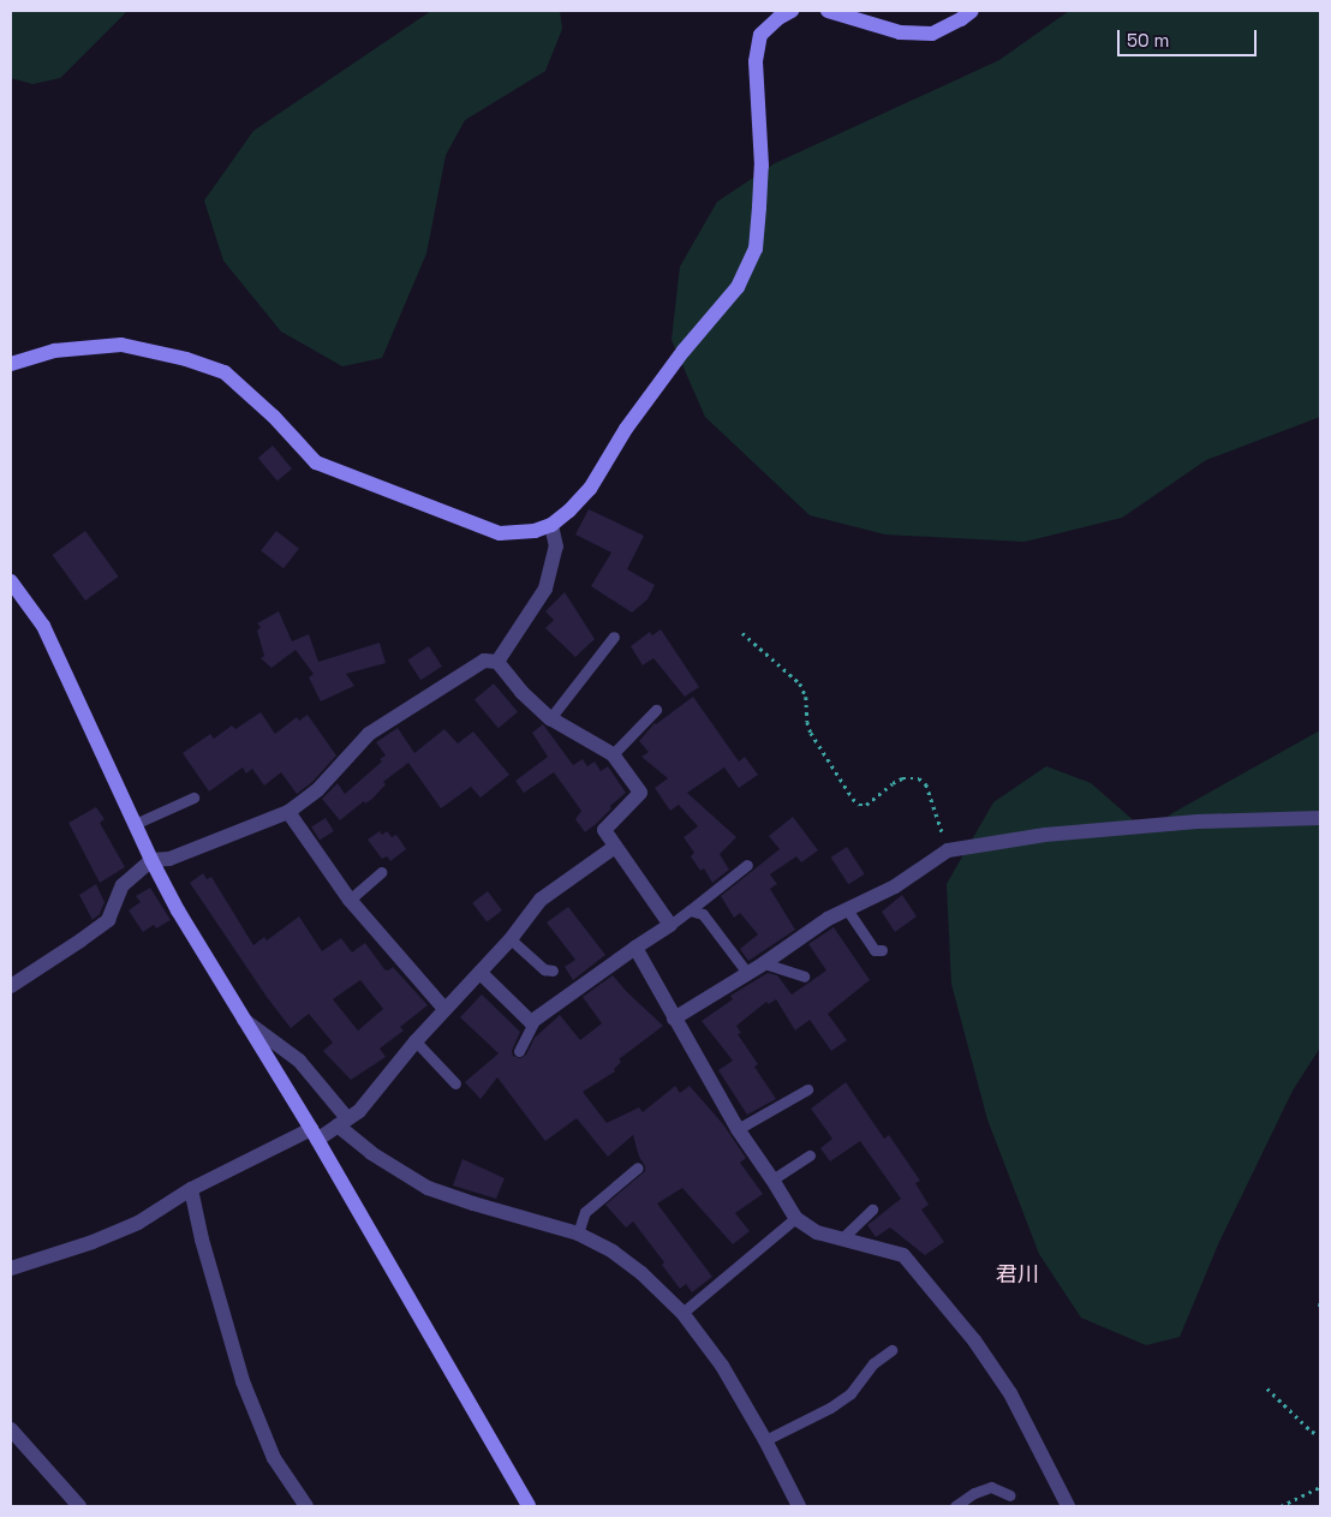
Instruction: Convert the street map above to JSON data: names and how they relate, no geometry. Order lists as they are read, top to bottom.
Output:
{
  "districts": ["君川"],
  "scale_bar": "50 m"
}
